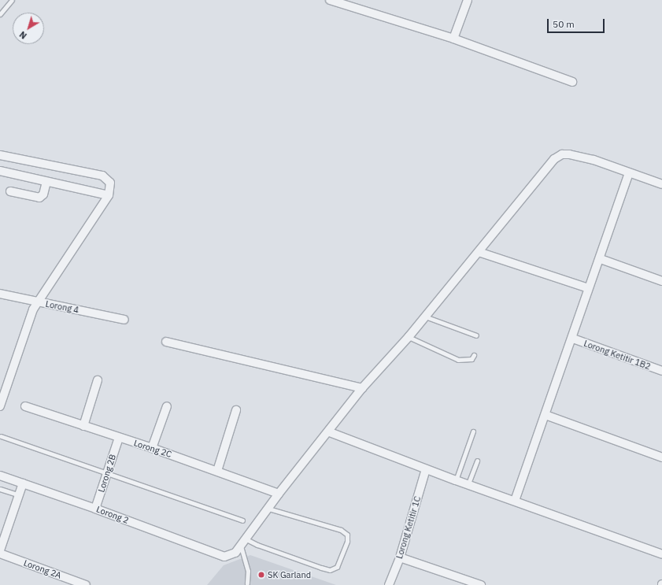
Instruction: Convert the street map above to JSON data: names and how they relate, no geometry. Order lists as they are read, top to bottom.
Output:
{
  "streets": {
    "street": [
      "Lorong 4",
      "Lorong Ketitir 1B2",
      "Lorong 2C",
      "Lorong 2B",
      "Lorong 2",
      "Lorong Ketitir 1C",
      "Lorong 2A"
    ]
  },
  "crossings": [
    ["Lorong 2C", "Lorong 2B"],
    ["Lorong 2B", "Lorong 2"]
  ],
  "places": ["SK Garland"],
  "scale_bar": "50 m",
  "north": "bottom left"
}
